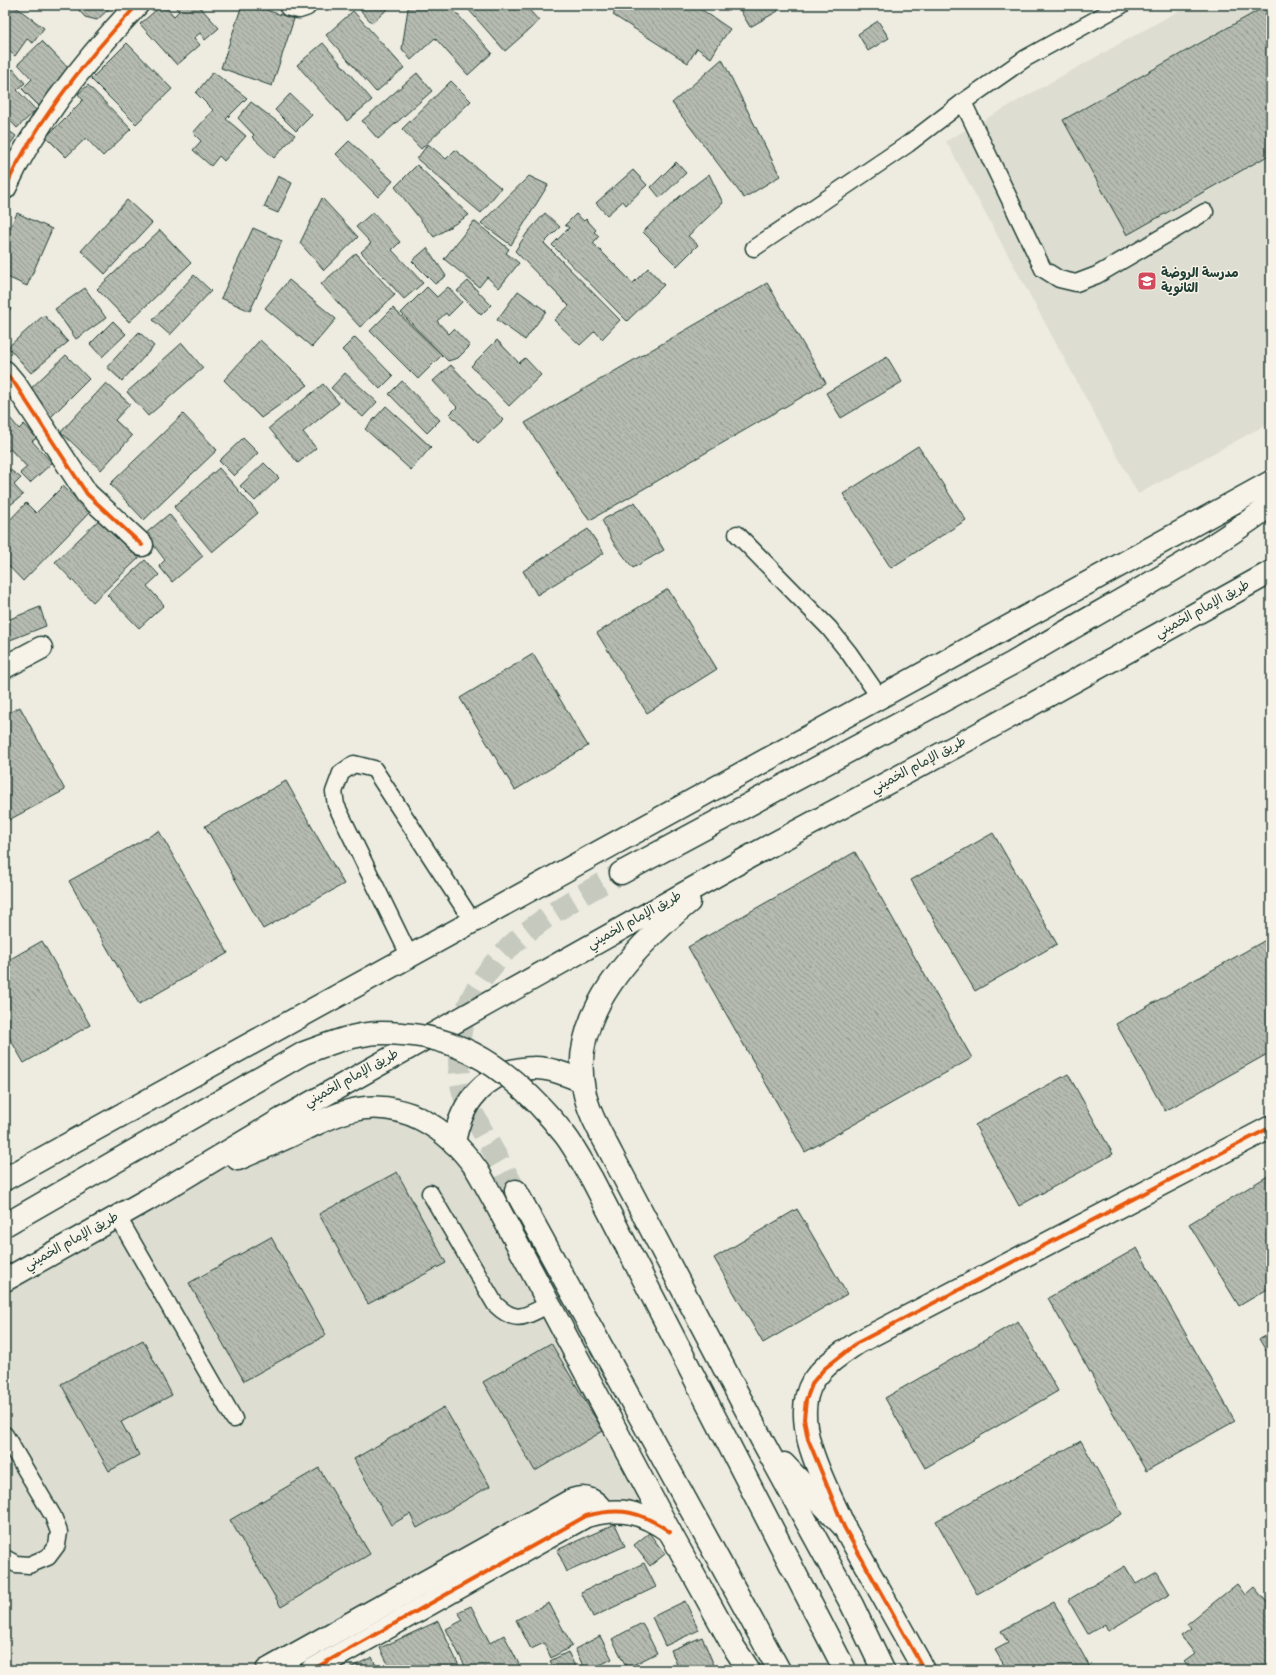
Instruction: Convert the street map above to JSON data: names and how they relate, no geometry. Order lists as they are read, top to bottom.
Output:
{
  "streets": {
    "main road": ["طريق الإمام الخميني"]
  },
  "places": {
    "school or university": ["مدرسة الروضة الثانوية"]
  }
}
